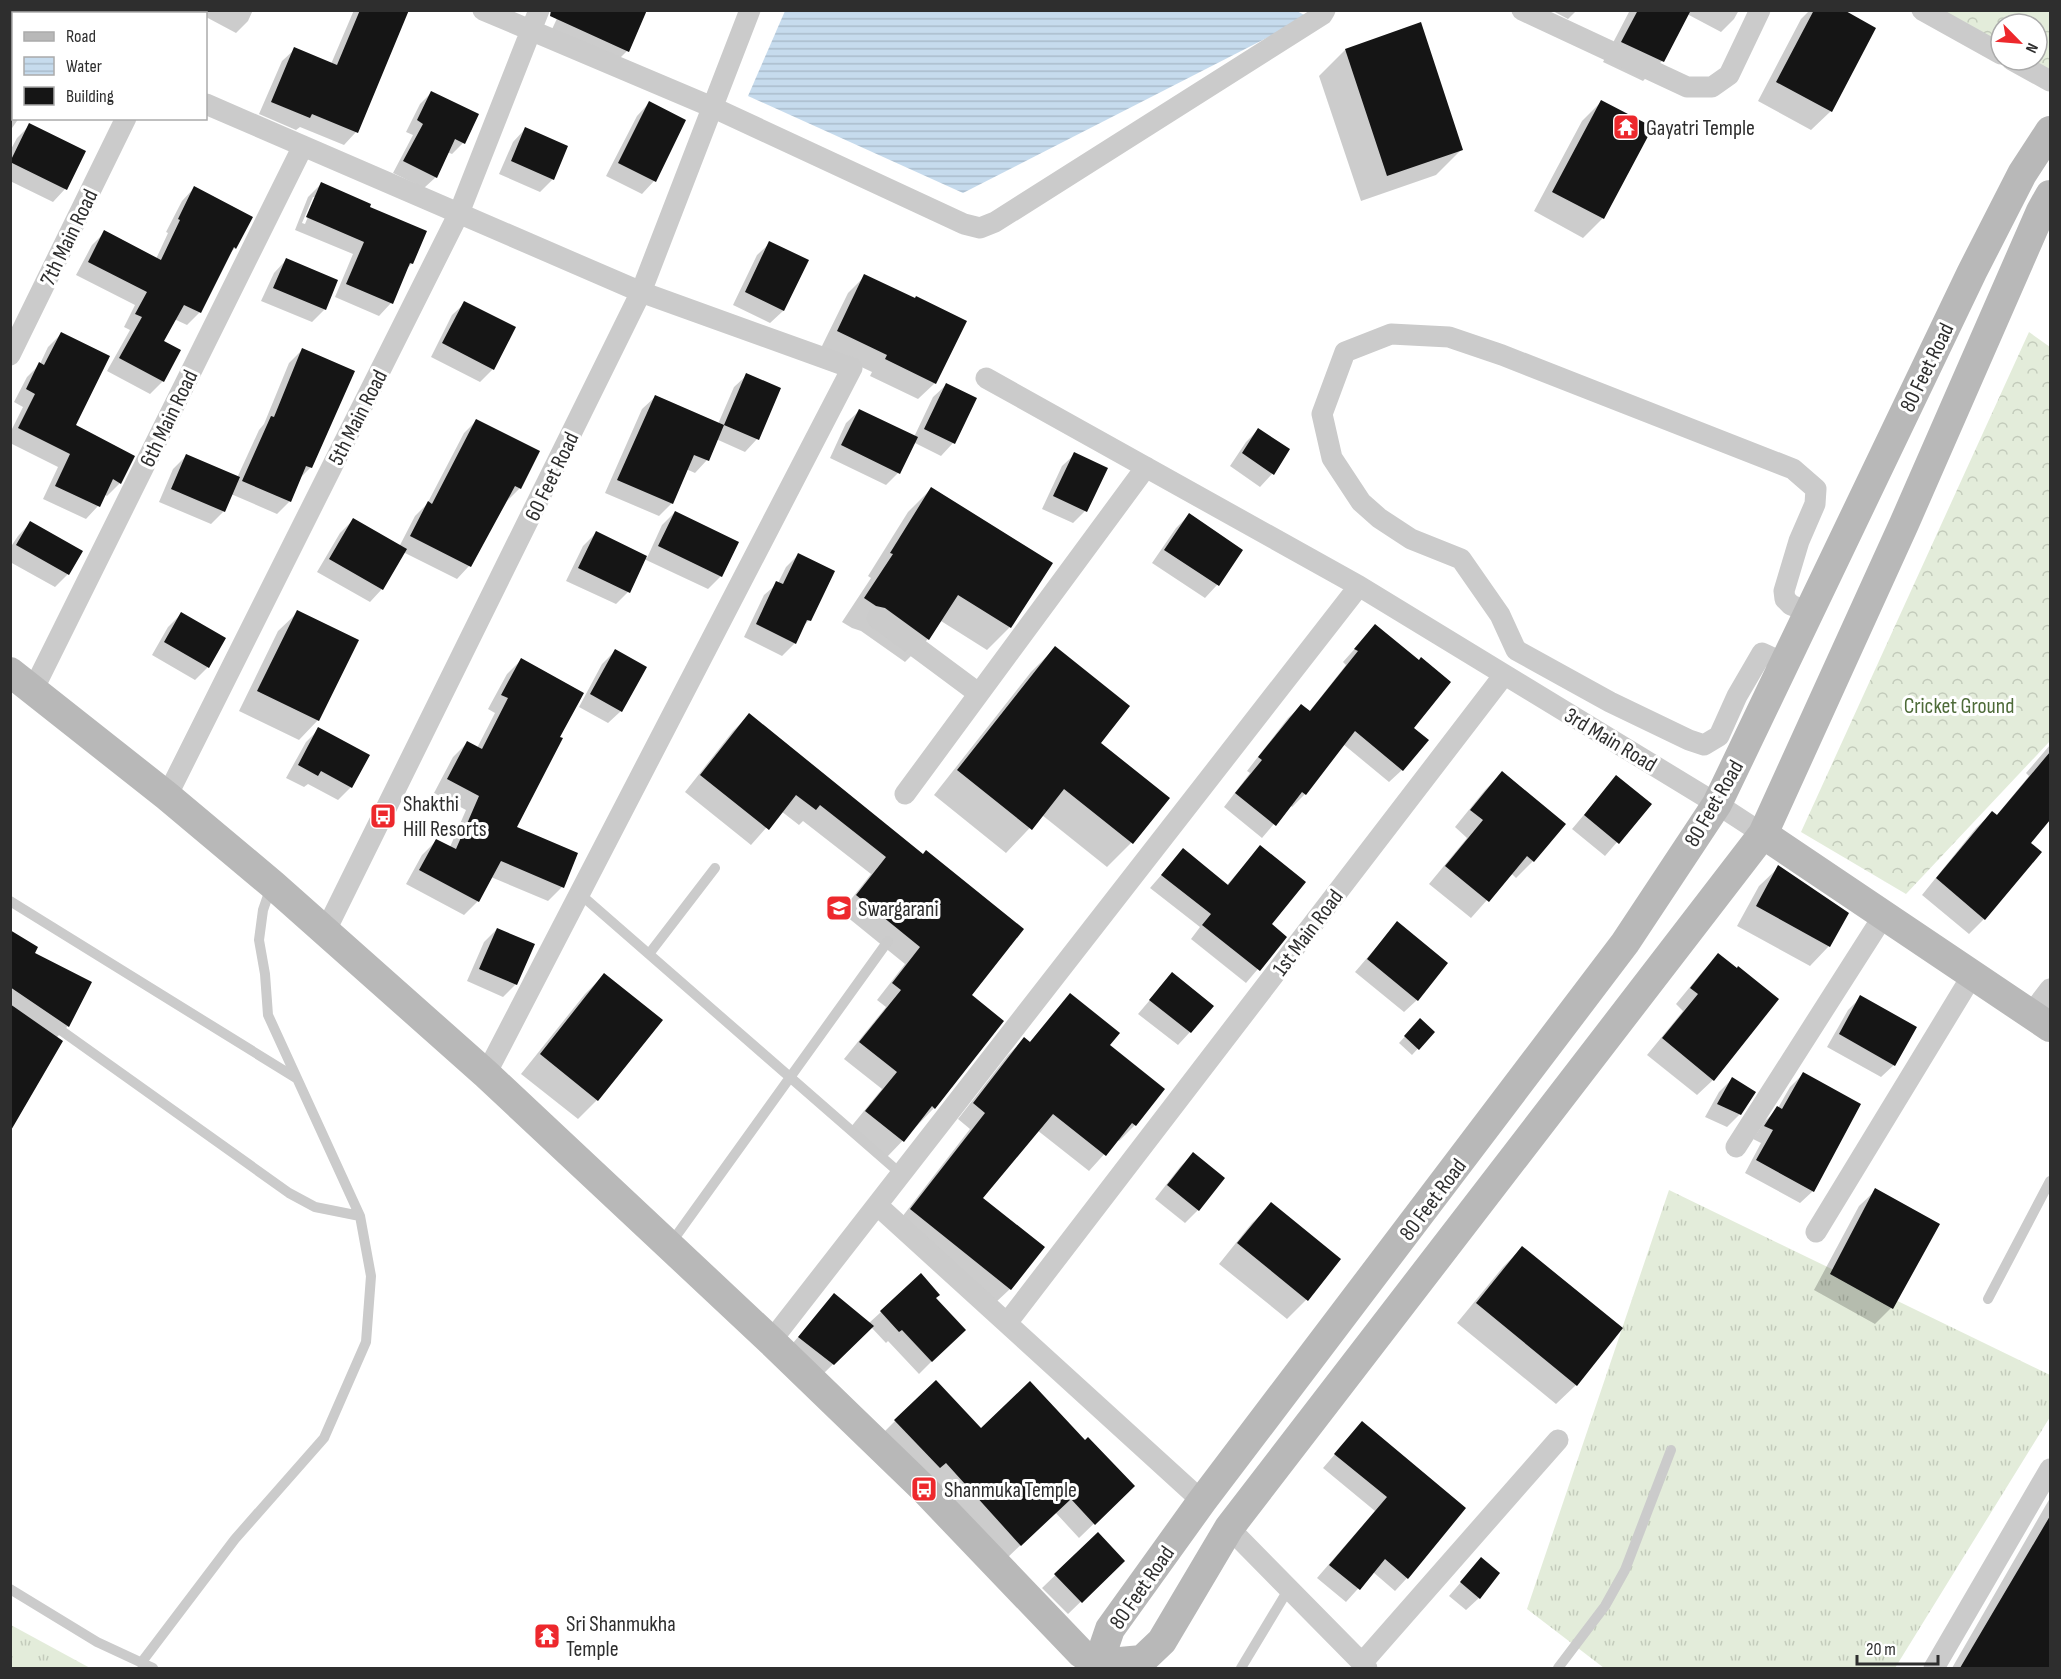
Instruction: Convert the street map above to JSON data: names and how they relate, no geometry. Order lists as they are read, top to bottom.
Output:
{
  "streets": {
    "main road": ["80 Feet Road"],
    "street": [
      "7th Main Road",
      "5th Main Road",
      "6th Main Road",
      "60 Feet Road",
      "3rd Main Road",
      "1st Main Road"
    ]
  },
  "crossings": [
    ["80 Feet Road", "3rd Main Road"],
    ["3rd Main Road", "1st Main Road"]
  ],
  "parks": ["Cricket Ground"],
  "places": {
    "temple": ["Gayatri Temple", "Sri Shanmukha Temple"],
    "bus stop": ["Shakthi Hill Resorts", "Shanmuka Temple"],
    "school or university": ["Swargarani"]
  },
  "legend": ["Road", "Water", "Building"],
  "scale_bar": "20 m",
  "north": "bottom right"
}
